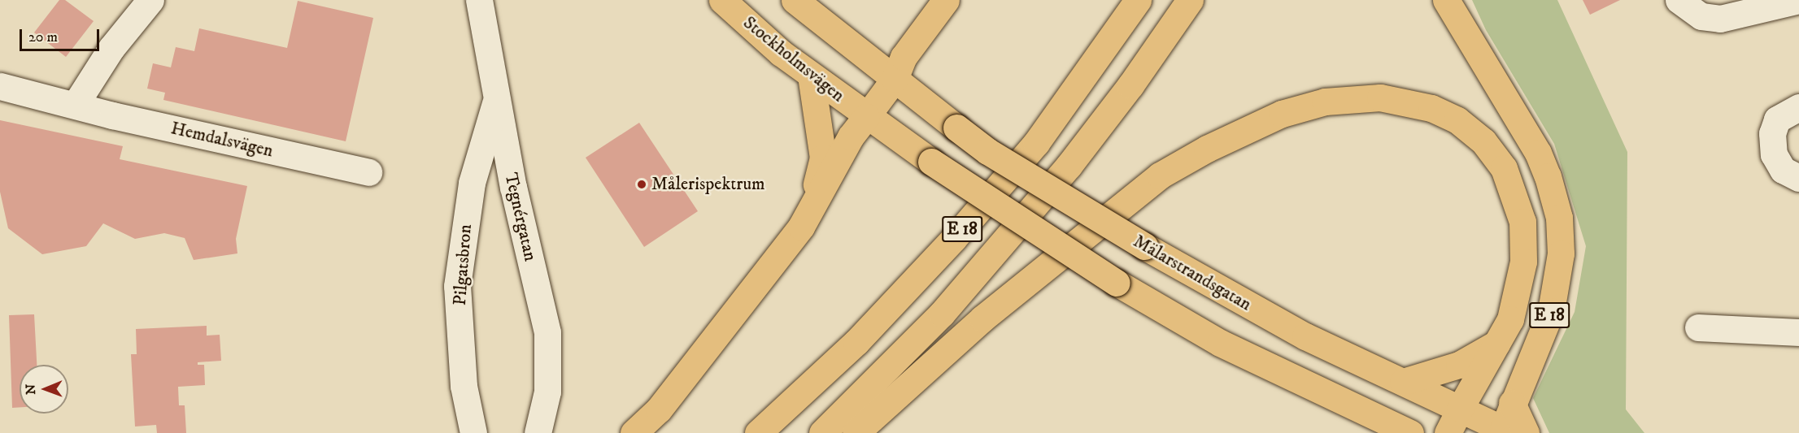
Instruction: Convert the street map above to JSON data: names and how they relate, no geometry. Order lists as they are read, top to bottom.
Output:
{
  "streets": {
    "main road": ["Stockholmsvägen", "E 18", "Mälarstrandsgatan"],
    "street": ["Hemdalsvägen", "Tegnérgatan", "Pilgatsbron"]
  },
  "crossings": [
    ["Tegnérgatan", "Pilgatsbron"],
    ["E 18", "Mälarstrandsgatan"]
  ],
  "places": ["Målerispektrum"],
  "scale_bar": "20 m",
  "north": "left"
}
